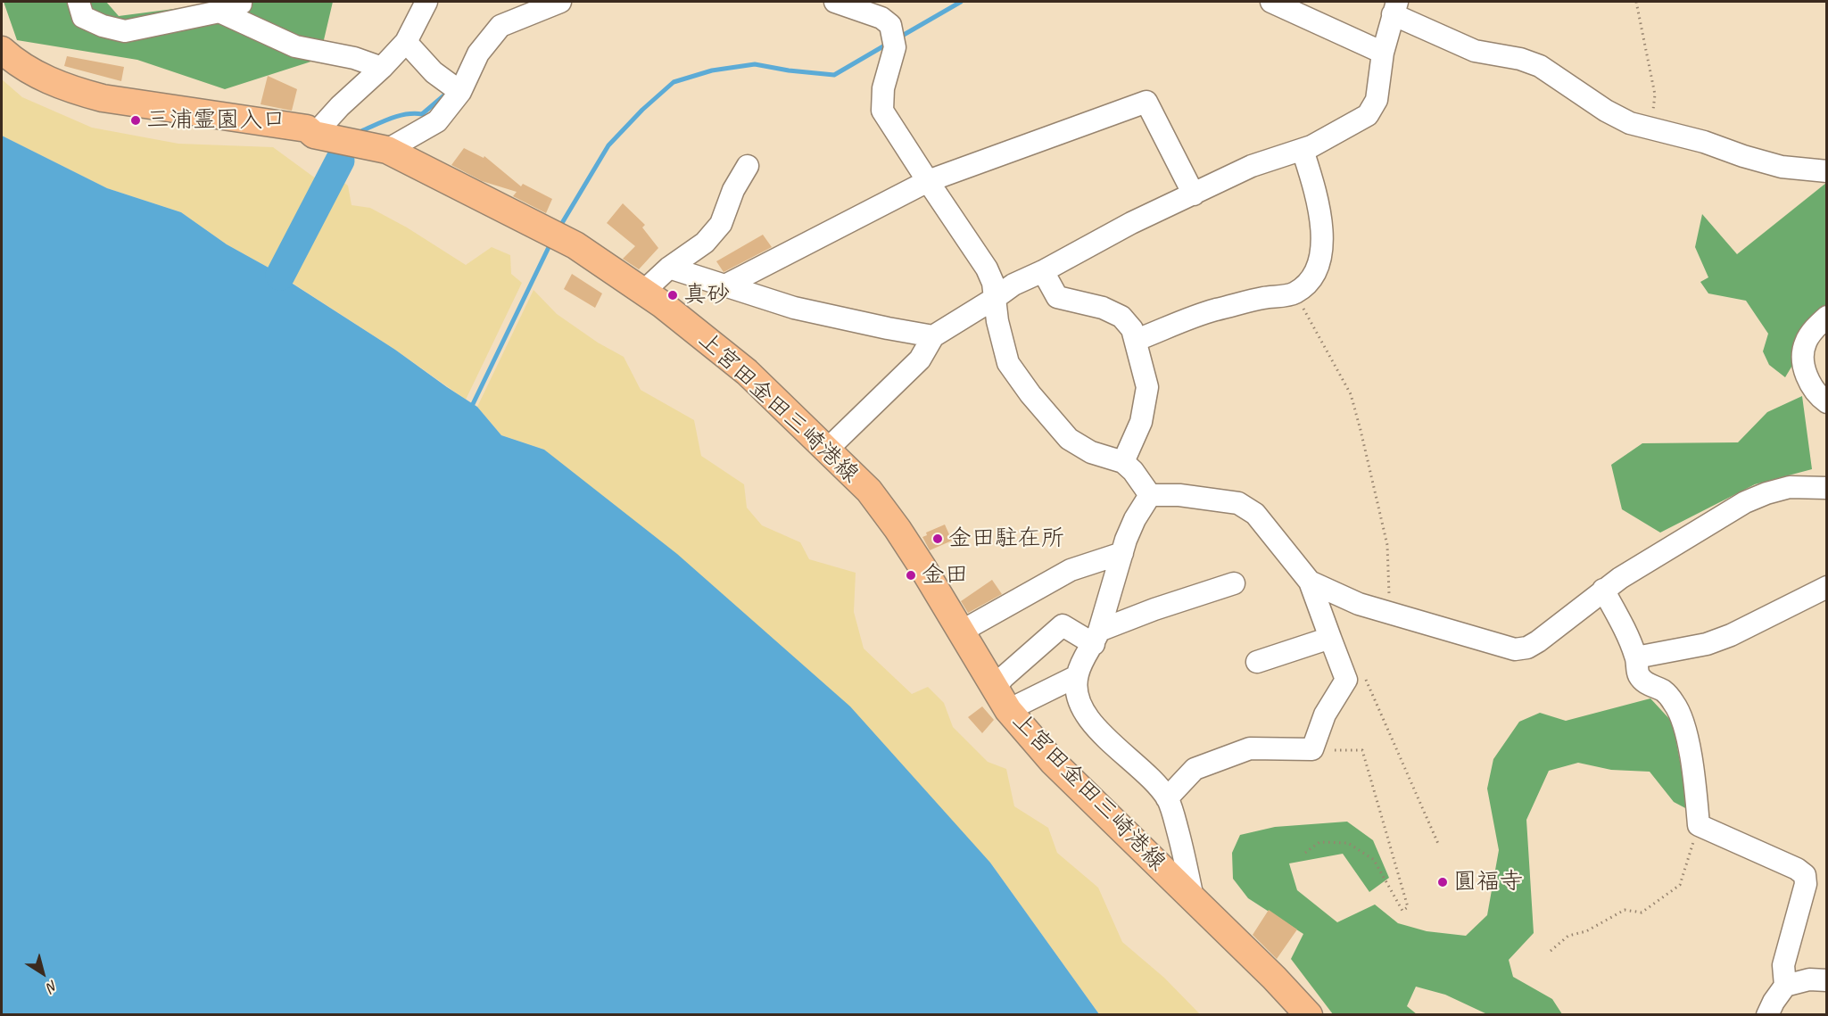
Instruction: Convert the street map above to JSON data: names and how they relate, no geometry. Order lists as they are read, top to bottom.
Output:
{
  "streets": {
    "main road": ["上宮田金田三崎港線"]
  },
  "places": [
    "三浦霊園入口",
    "真砂",
    "金田駐在所",
    "金田",
    "圓福寺"
  ],
  "north": "bottom right"
}
